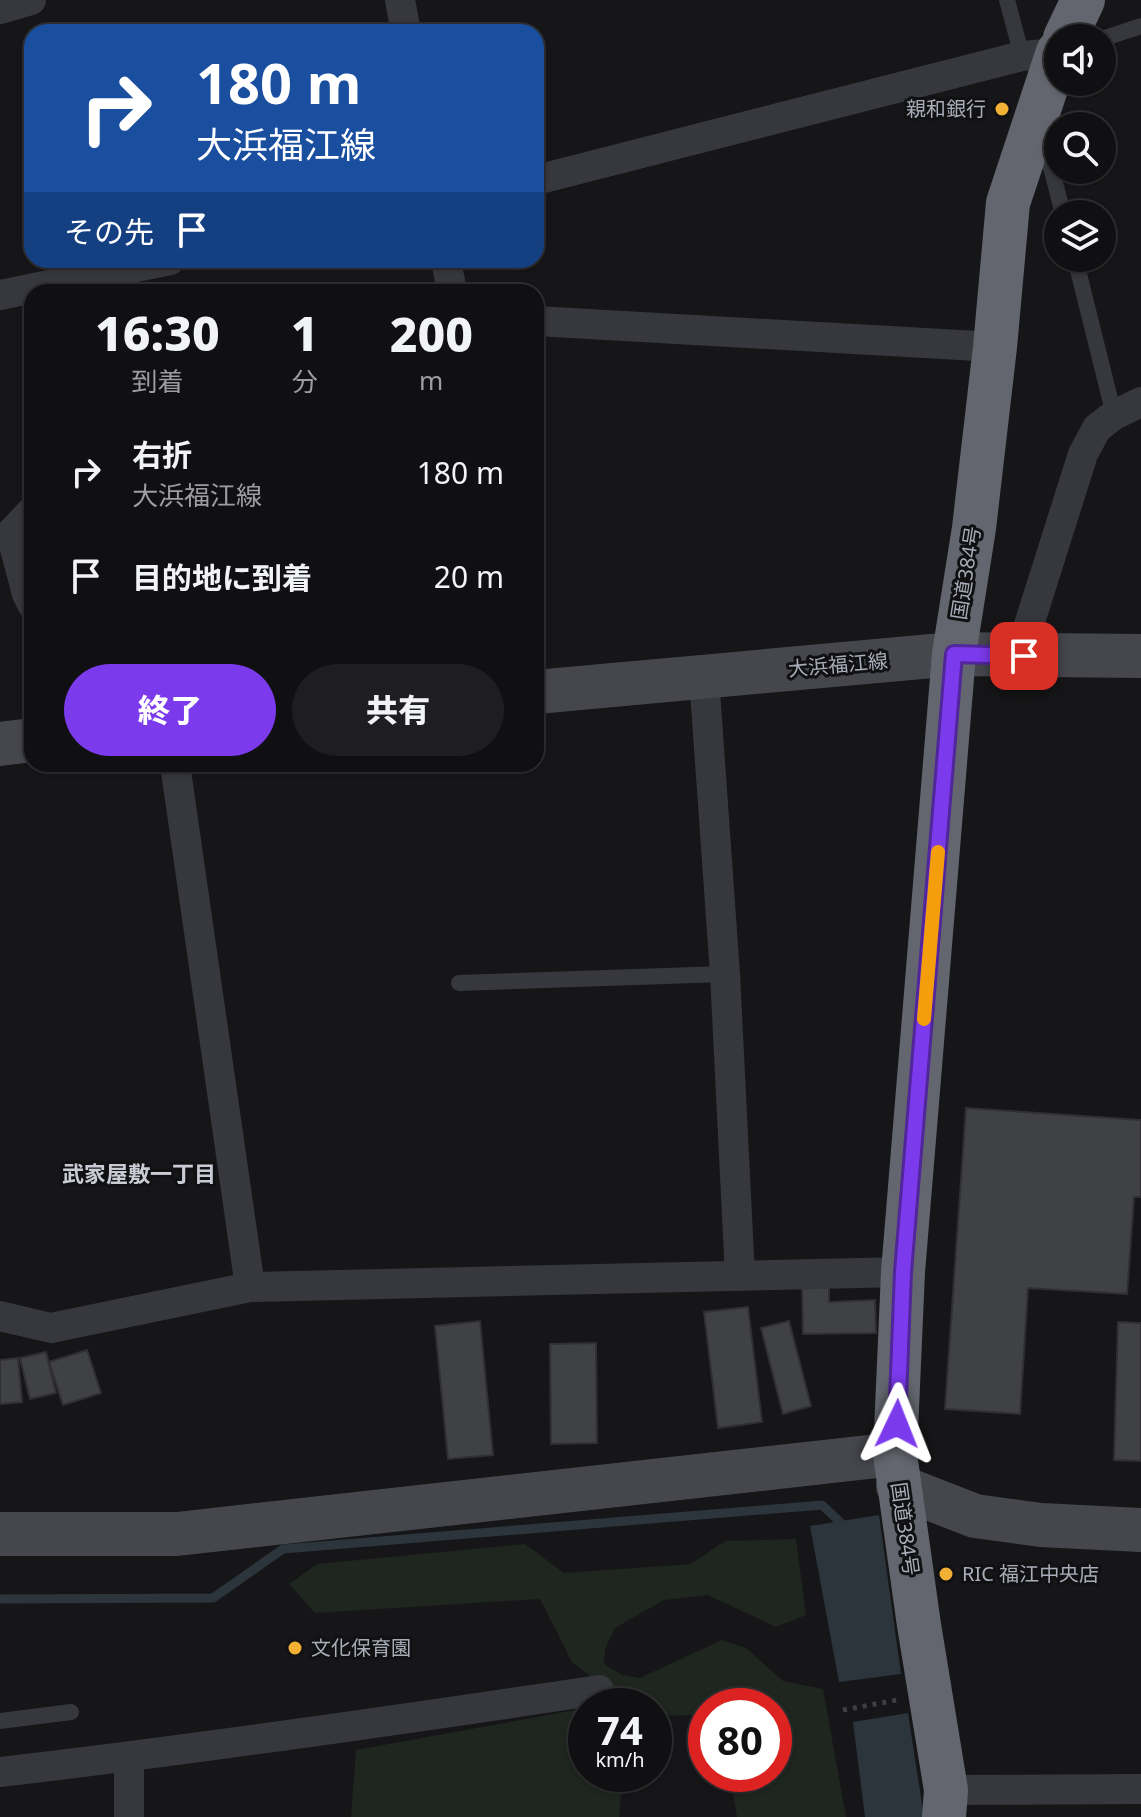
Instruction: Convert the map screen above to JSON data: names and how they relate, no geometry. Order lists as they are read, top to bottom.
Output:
{
  "streets": {
    "highway": ["国道384号"],
    "street": ["大浜福江線"]
  },
  "crossings": [
    ["国道384号", "大浜福江線"]
  ],
  "districts": ["武家屋敷一丁目"],
  "places": ["親和銀行", "RIC 福江中央店", "文化保育園"],
  "page": {
    "turn": ["180 m", "大浜福江線"],
    "then": "その先",
    "eta": [
      "16:30",
      "到着",
      "1",
      "分",
      "200",
      "m"
    ],
    "list": [
      {
        "name": "右折",
        "note": "大浜福江線",
        "value": "180 m"
      },
      {
        "name": "目的地に到着",
        "value": "20 m"
      }
    ],
    "buttons": ["終了", "共有"],
    "speed": "74 km/h",
    "limit": "80"
  }
}
